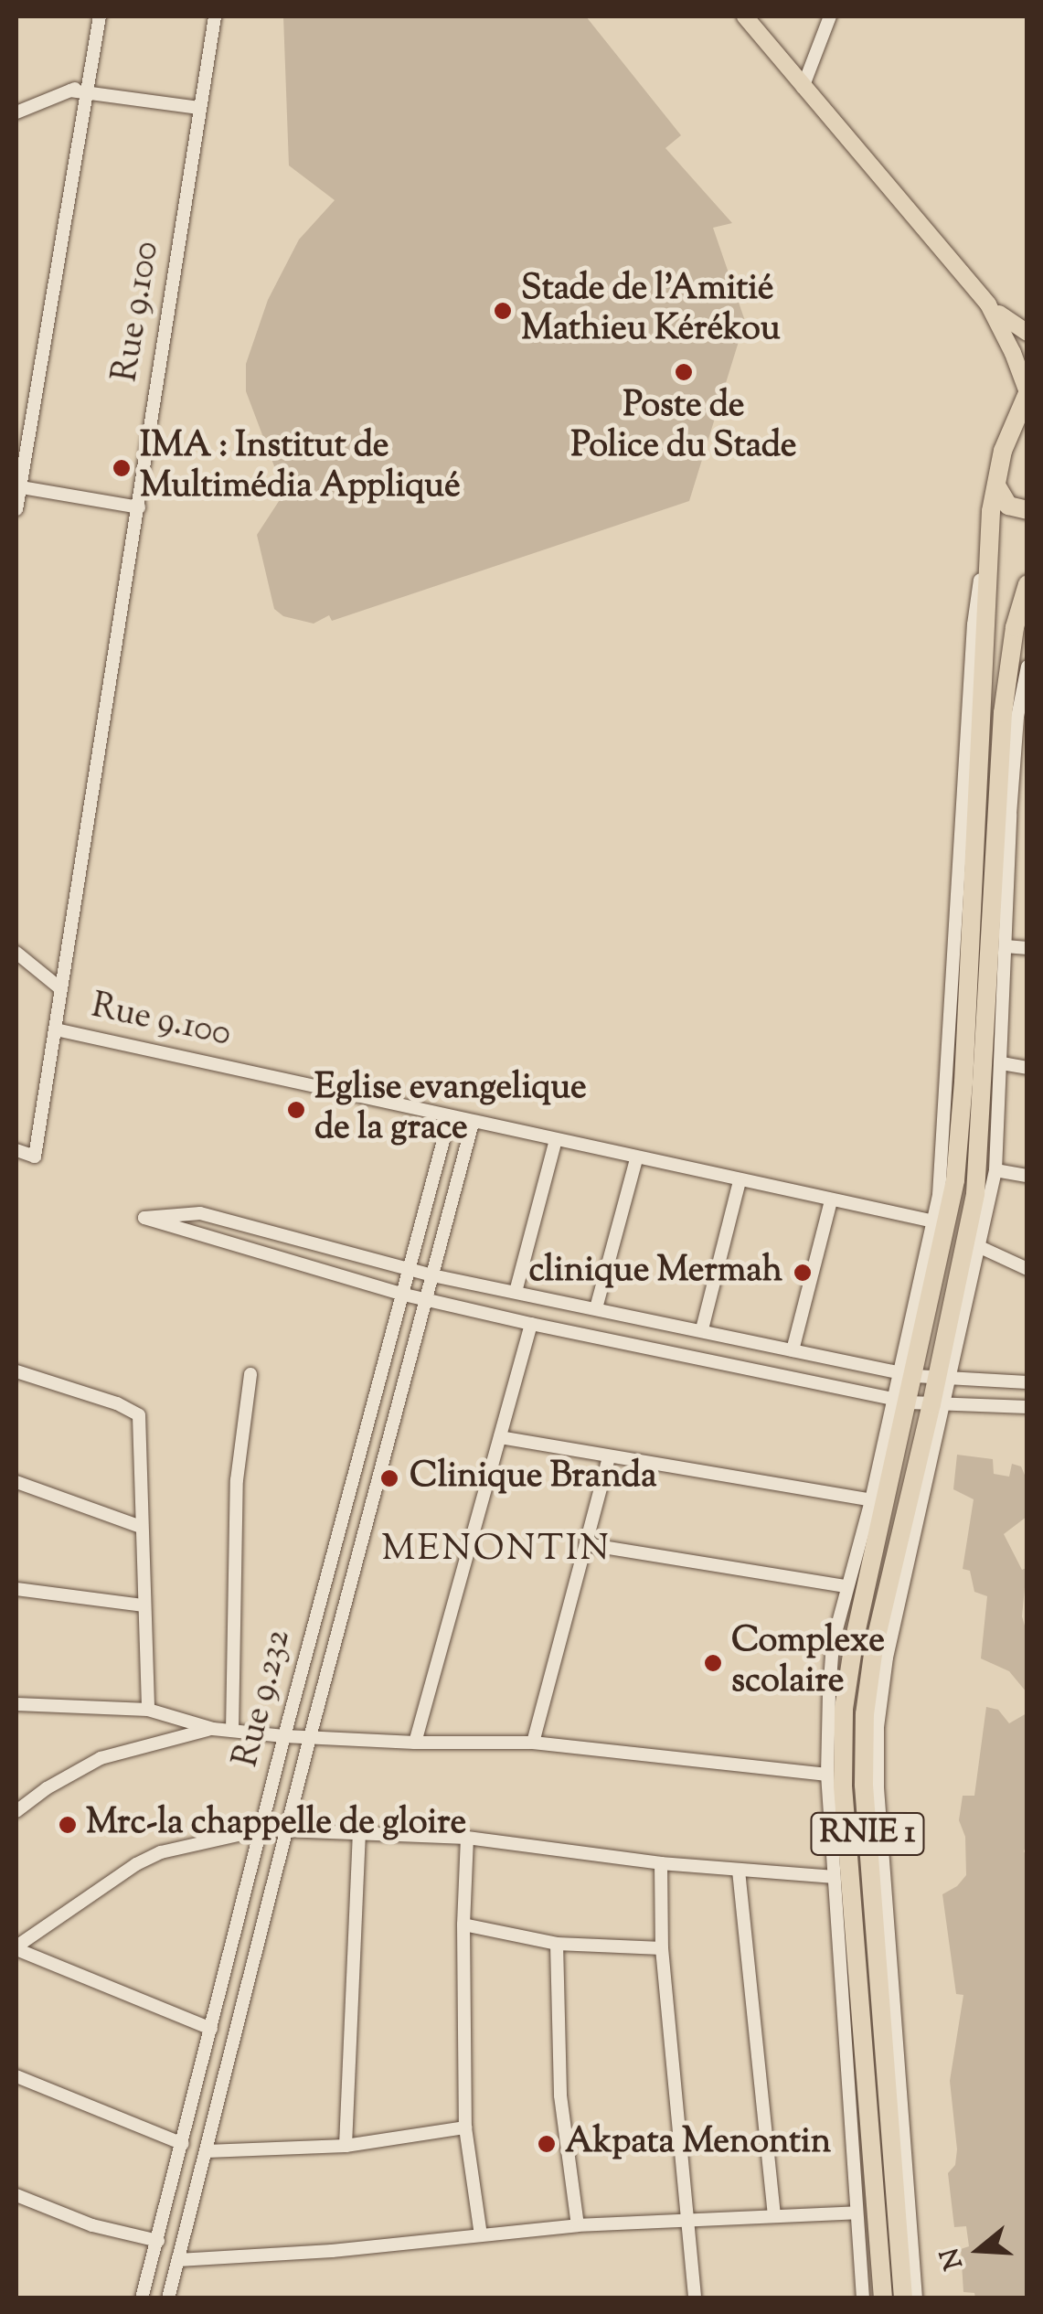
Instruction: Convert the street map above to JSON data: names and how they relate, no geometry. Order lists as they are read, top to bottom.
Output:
{
  "streets": {
    "highway": ["RNIE 1"],
    "street": ["Rue 9.100", "Rue 9.232"]
  },
  "crossings": [
    ["Rue 9.100", "Rue 9.232"]
  ],
  "districts": ["MENONTIN"],
  "places": [
    "Stade de l'Amitié Mathieu Kérékou",
    "Poste de Police du Stade",
    "IMA : Institut de Multimédia Appliqué",
    "Eglise evangelique de la grace",
    "clinique Mermah",
    "Clinique Branda",
    "Complexe scolaire",
    "Mrc-la chappelle de gloire",
    "Akpata Menontin"
  ],
  "north": "left"
}
